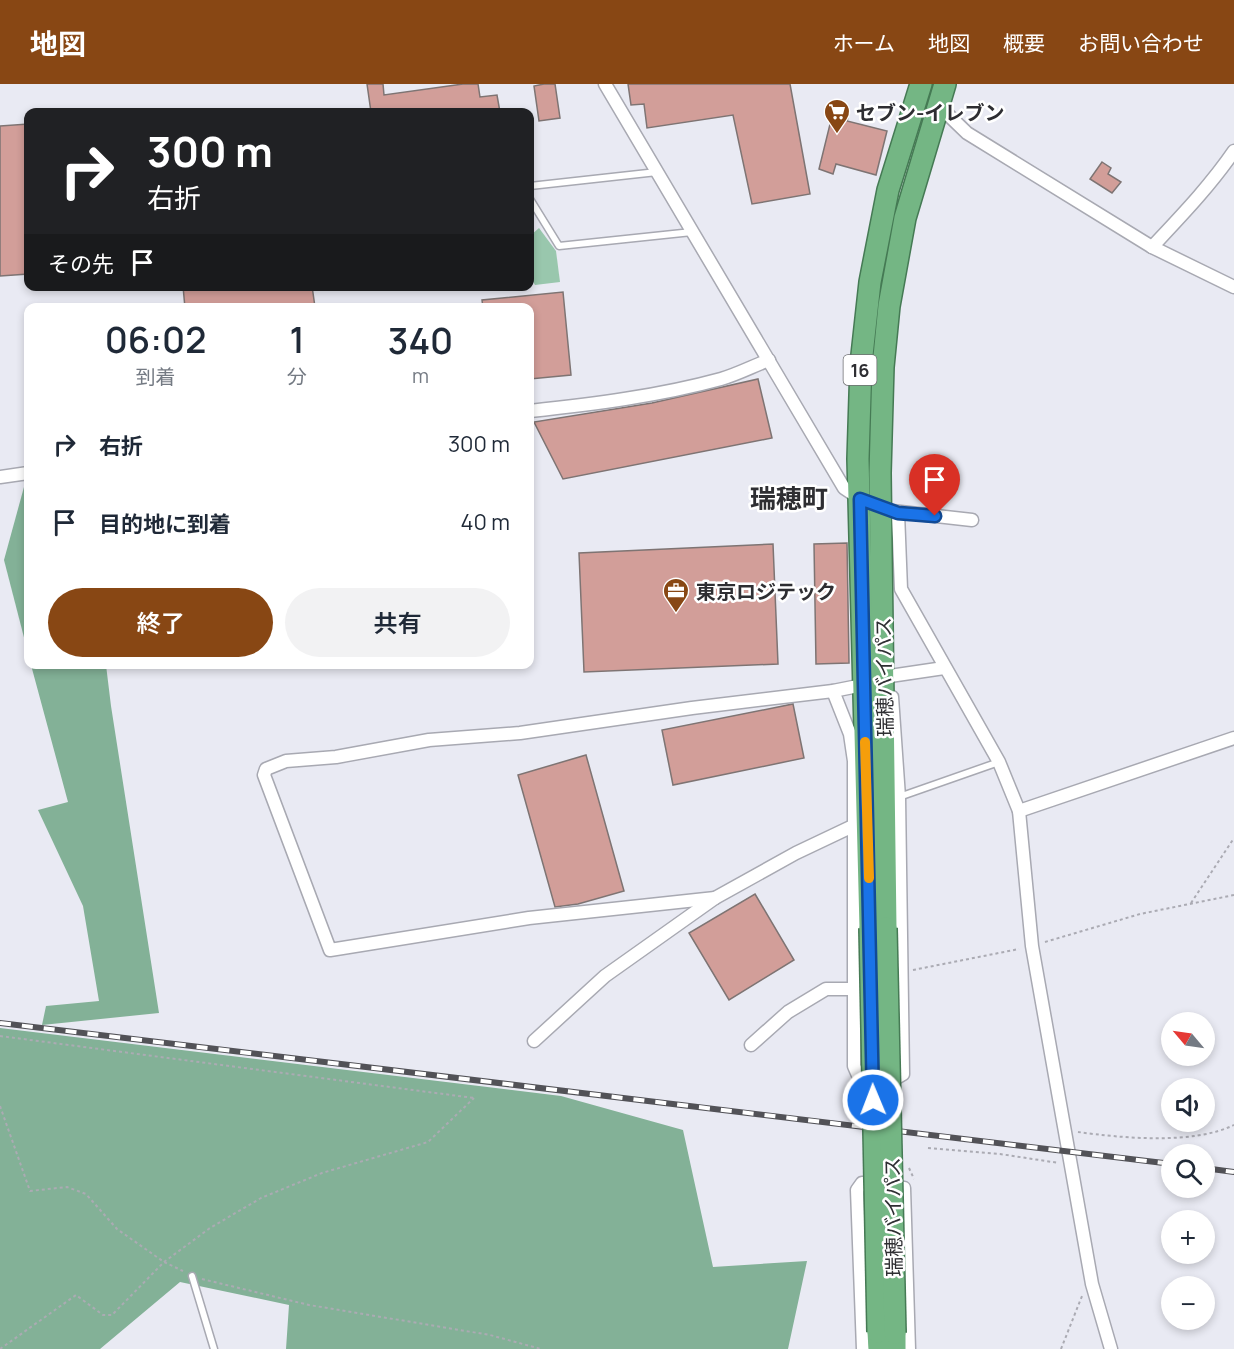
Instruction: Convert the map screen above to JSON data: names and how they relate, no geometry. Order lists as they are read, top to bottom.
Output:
{
  "streets": {
    "highway": ["16", "瑞穂バイパス"]
  },
  "districts": ["瑞穂町"],
  "places": {
    "supermarket": ["セブン-イレブン"],
    "office": ["東京ロジテック"]
  },
  "north": "top left",
  "page": {
    "header": "地図",
    "nav": [
      "ホーム",
      "地図",
      "概要",
      "お問い合わせ"
    ],
    "turn": ["300 m", "右折"],
    "then": "その先",
    "eta": [
      "06:02",
      "到着",
      "1",
      "分",
      "340",
      "m"
    ],
    "list": [
      {
        "name": "右折",
        "value": "300 m"
      },
      {
        "name": "目的地に到着",
        "value": "40 m"
      }
    ],
    "buttons": ["終了", "共有"],
    "map_buttons": ["+", "−"]
  }
}
